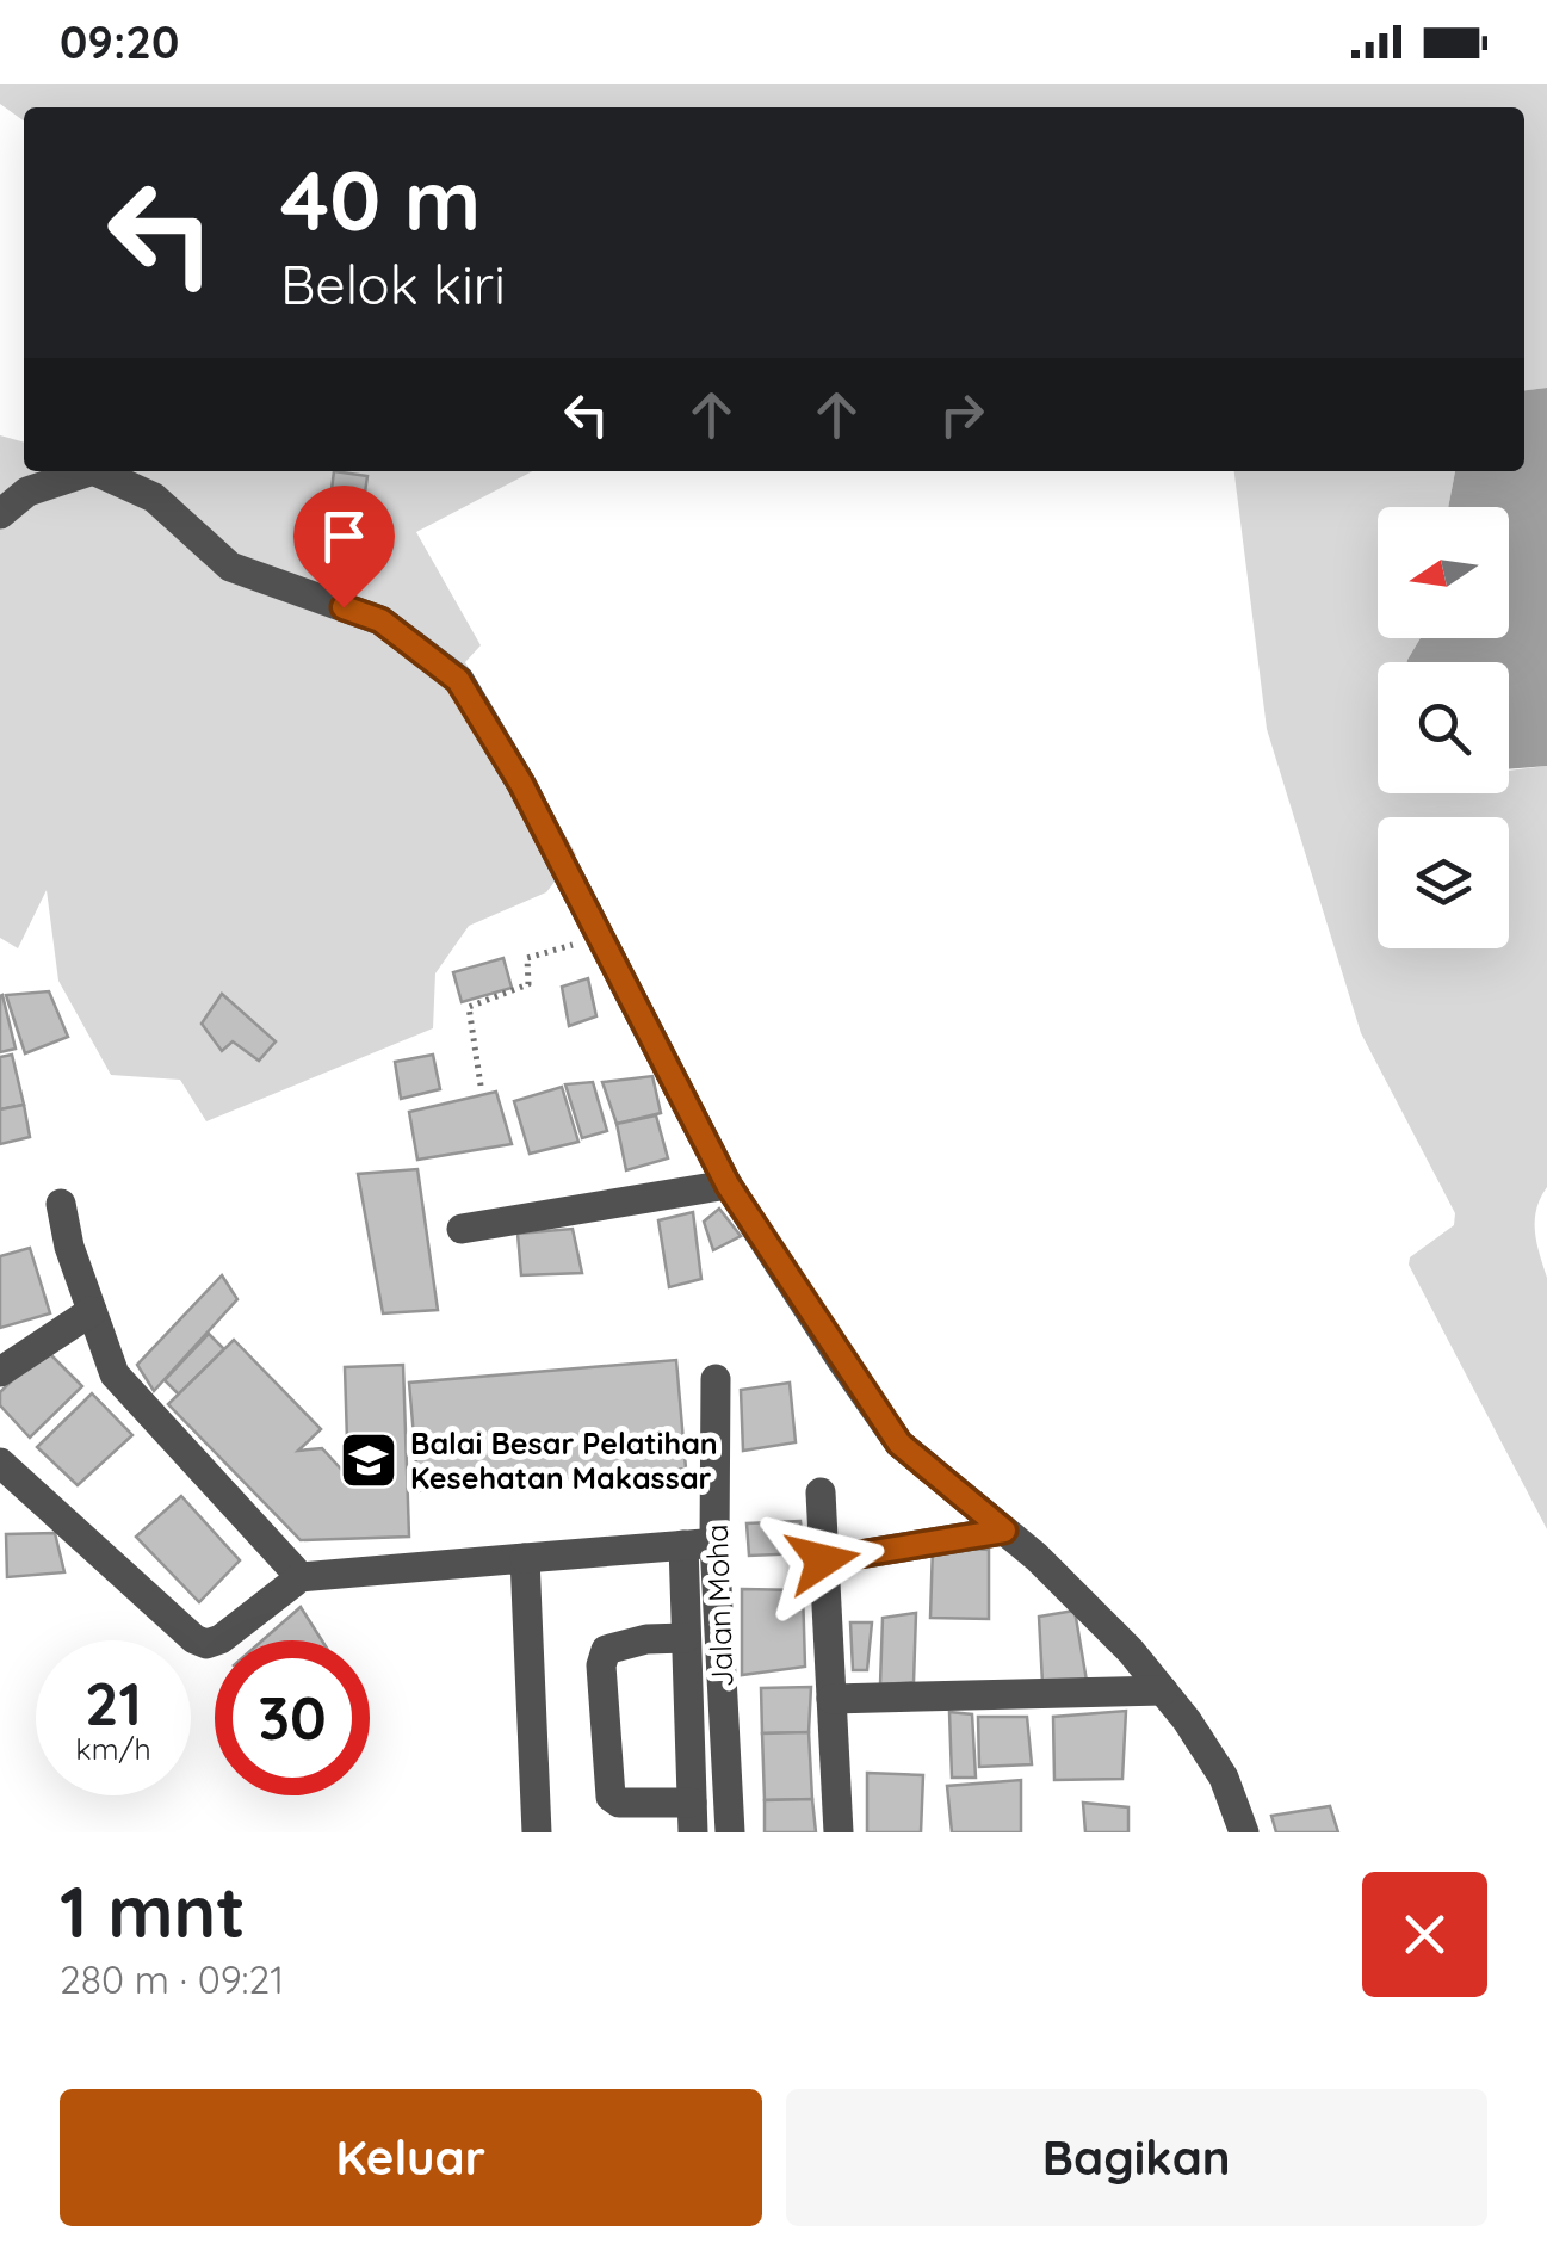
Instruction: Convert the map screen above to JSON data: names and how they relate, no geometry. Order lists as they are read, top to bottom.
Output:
{
  "streets": {
    "street": ["Jalan Moha"]
  },
  "places": {
    "school or university": ["Balai Besar Pelatihan Kesehatan Makassar"]
  },
  "north": "left",
  "page": {
    "status": "09:20",
    "turn": ["40 m", "Belok kiri"],
    "speed": "21 km/h",
    "limit": "30",
    "heading": ["1 mnt", "280 m · 09:21"],
    "buttons": ["Keluar", "Bagikan"]
  }
}
